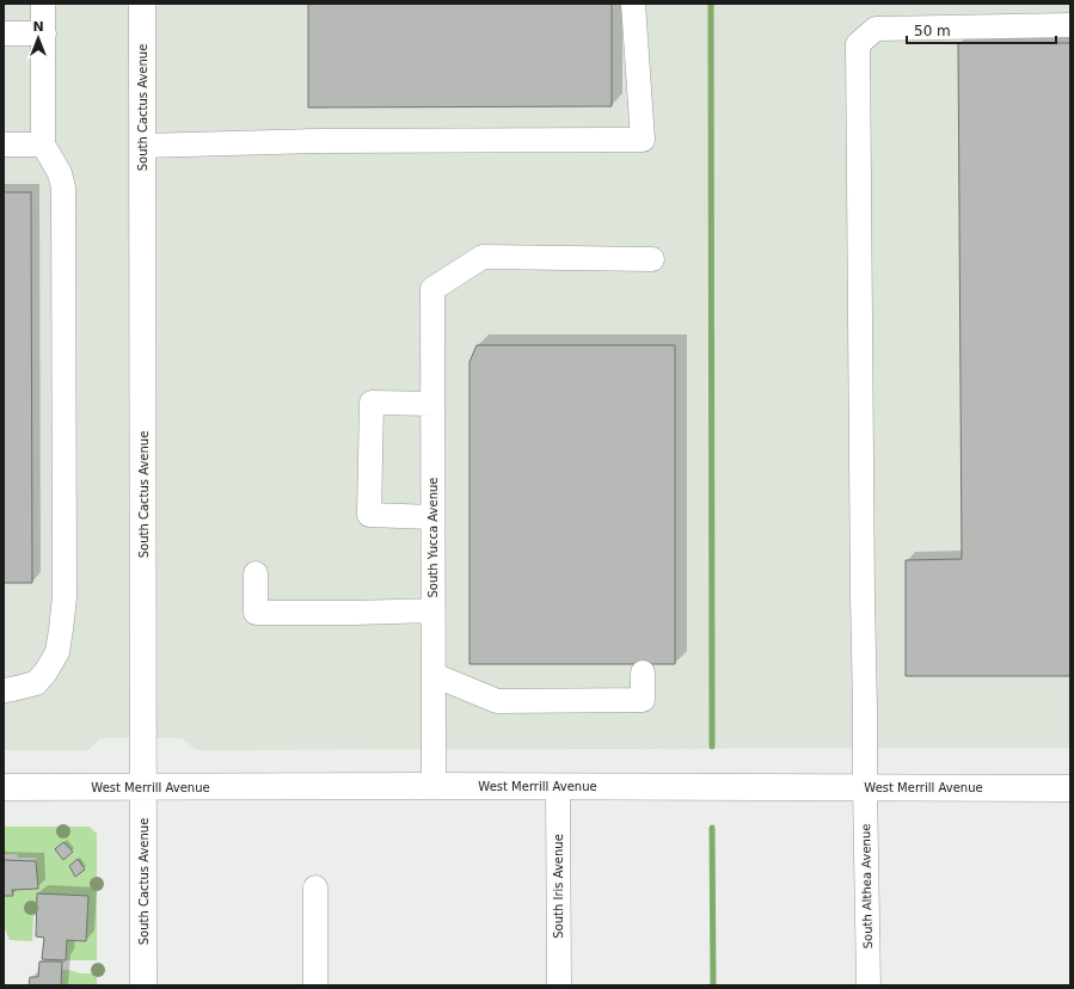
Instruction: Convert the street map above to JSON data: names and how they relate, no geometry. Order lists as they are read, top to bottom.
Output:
{
  "streets": {
    "main road": ["South Cactus Avenue", "West Merrill Avenue"],
    "street": ["South Yucca Avenue", "South Iris Avenue", "South Althea Avenue"]
  },
  "crossings": [
    ["South Cactus Avenue", "West Merrill Avenue"],
    ["South Yucca Avenue", "West Merrill Avenue"],
    ["West Merrill Avenue", "South Iris Avenue"],
    ["West Merrill Avenue", "South Althea Avenue"]
  ],
  "scale_bar": "50 m",
  "north": "top"
}
